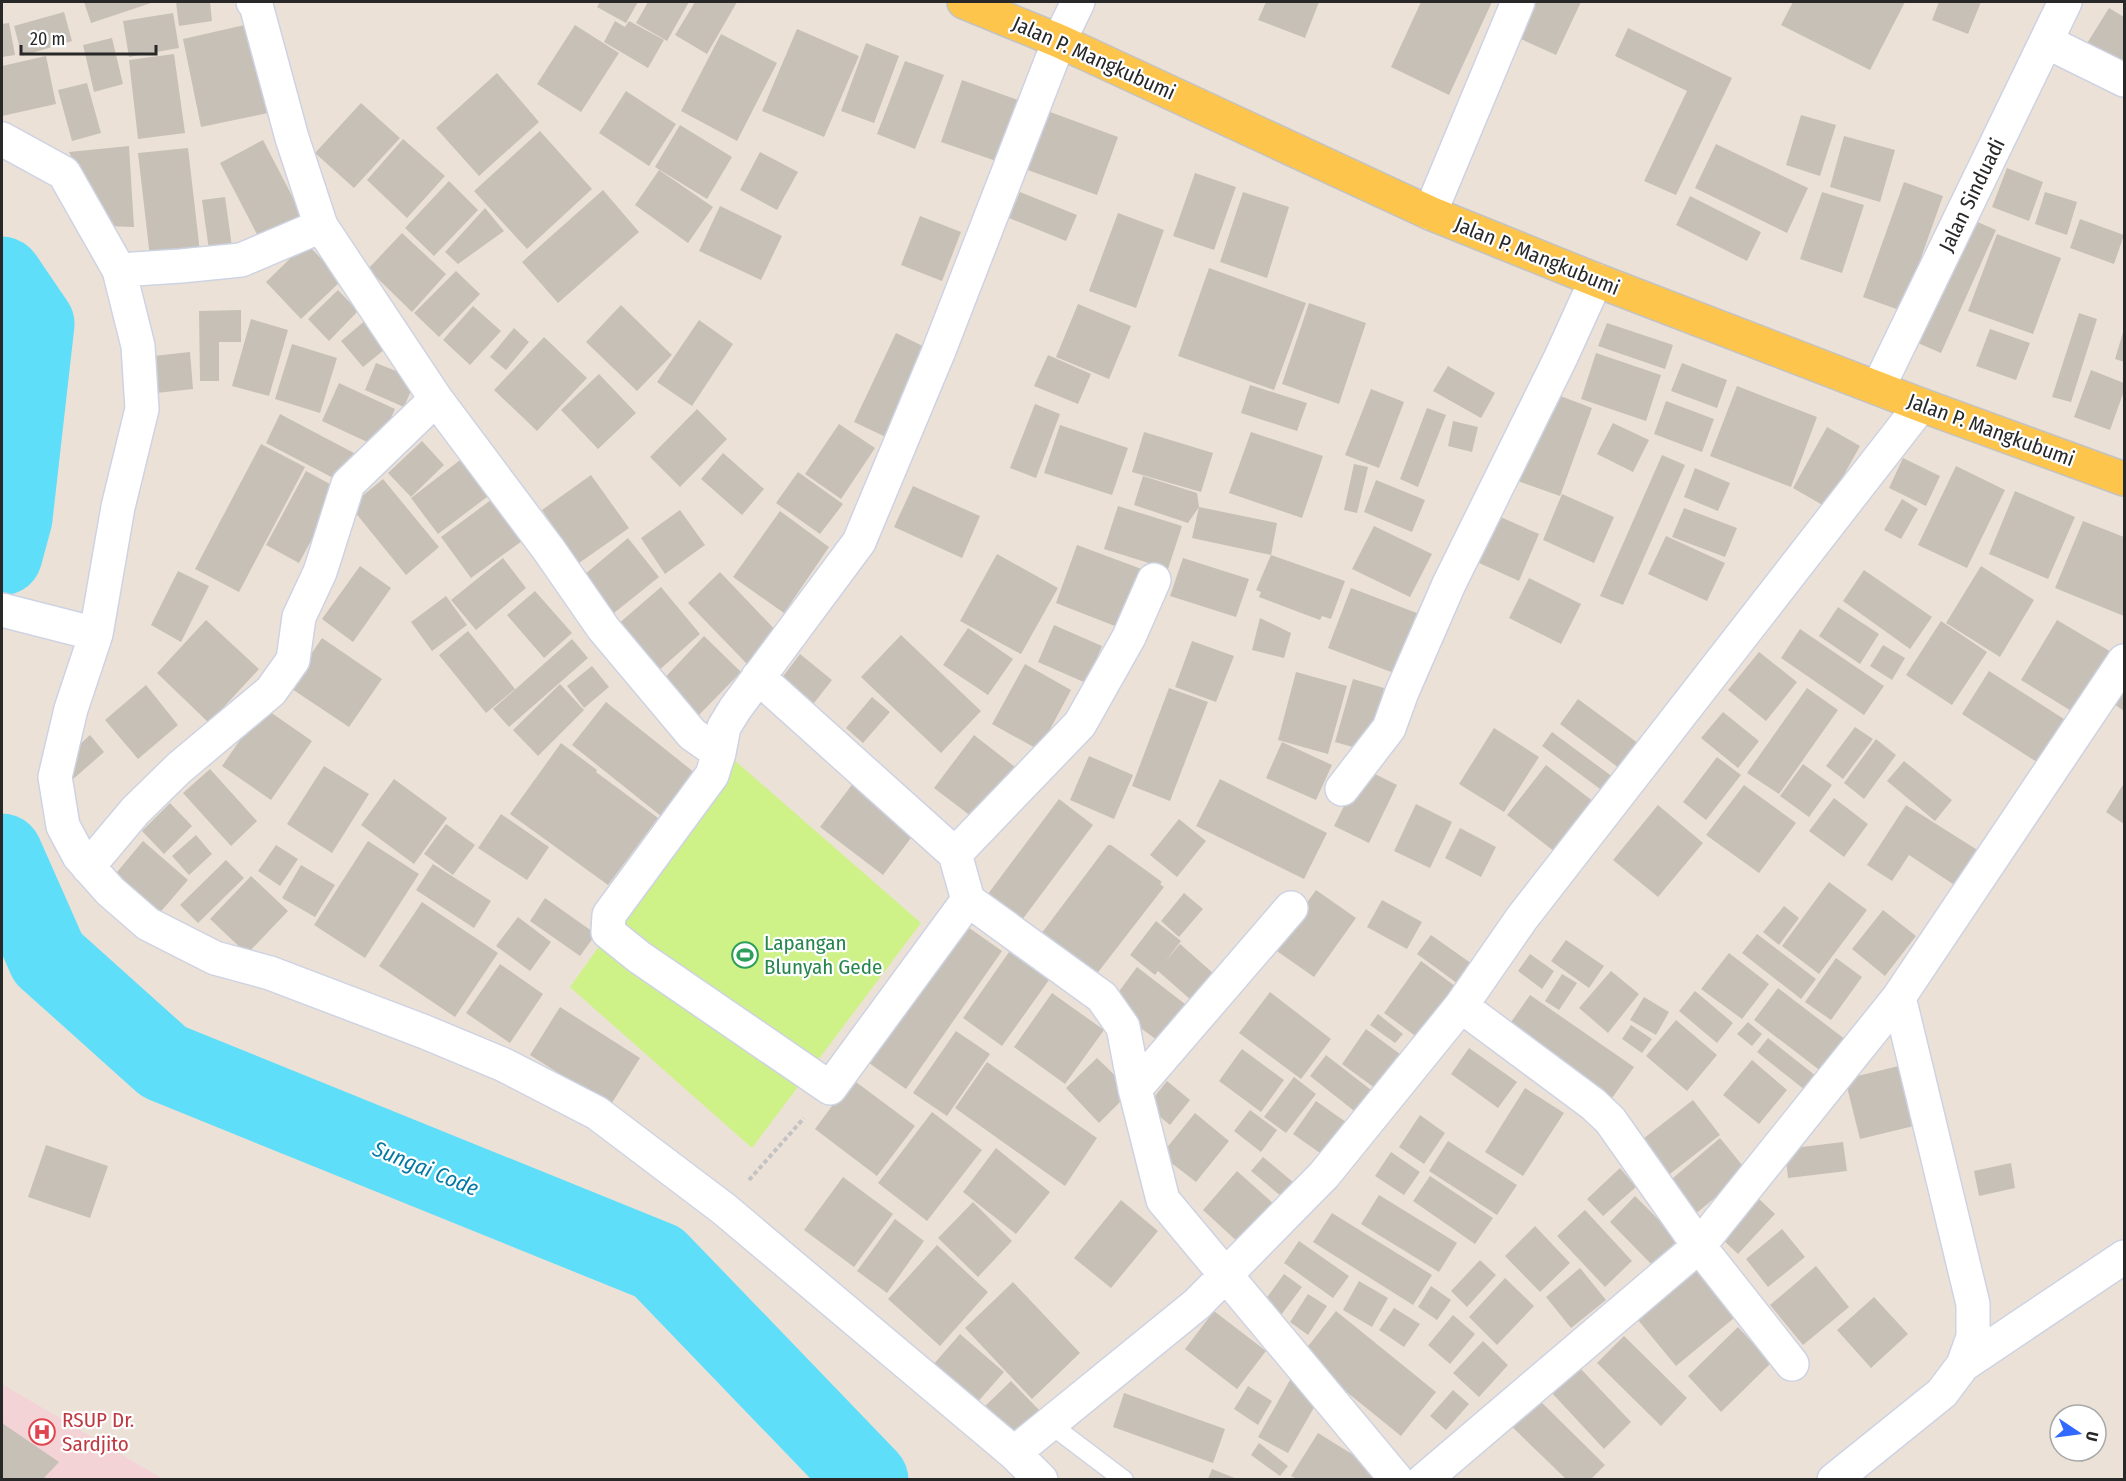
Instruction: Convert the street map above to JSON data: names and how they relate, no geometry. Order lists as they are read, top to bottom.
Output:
{
  "streets": {
    "main road": ["Jalan P. Mangkubumi"],
    "street": ["Jalan Sinduadi"]
  },
  "crossings": [
    ["Jalan P. Mangkubumi", "Jalan Sinduadi"]
  ],
  "water": ["Sungai Code"],
  "places": {
    "sports": ["Lapangan Blunyah Gede"],
    "hospital": ["RSUP Dr. Sardjito"]
  },
  "scale_bar": "20 m",
  "north": "right"
}
